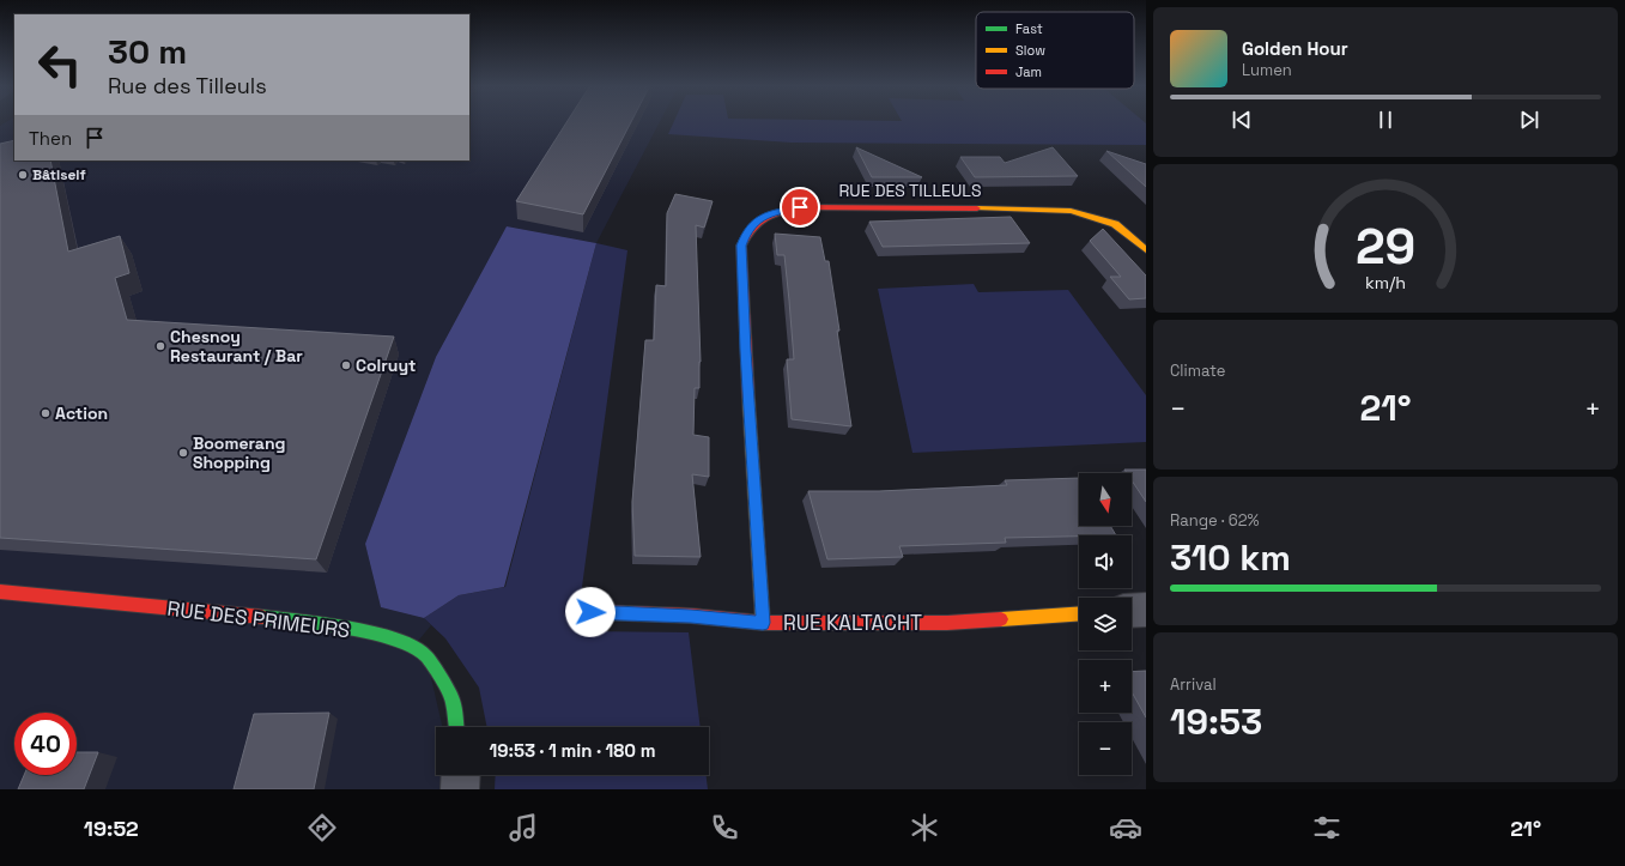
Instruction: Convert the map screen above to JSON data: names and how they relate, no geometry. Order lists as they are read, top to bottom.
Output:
{
  "streets": {
    "street": ["RUE DES TILLEULS", "RUE DES PRIMEURS", "RUE KALTACHT"]
  },
  "crossings": [
    ["RUE DES TILLEULS", "RUE KALTACHT"]
  ],
  "places": [
    "Bâtiself",
    "Chesnoy Restaurant / Bar",
    "Colruyt",
    "Action",
    "Boomerang Shopping"
  ],
  "legend": ["Fast", "Slow", "Jam"],
  "north": "bottom",
  "page": {
    "turn": ["30 m", "Rue des Tilleuls"],
    "song": ["Golden Hour", "Lumen"],
    "then": "Then",
    "tile": [
      "Climate",
      ["Range · 62%", "310 km"],
      ["Arrival", "19:53"]
    ],
    "heat": ["−", "21°", "+"],
    "map_buttons": ["+", "−"],
    "limit": "40",
    "trip": "19:53 · 1 min · 180 m",
    "tabs": ["19:52", "21°"],
    "gauge": ["29", "km/h"]
  }
}
